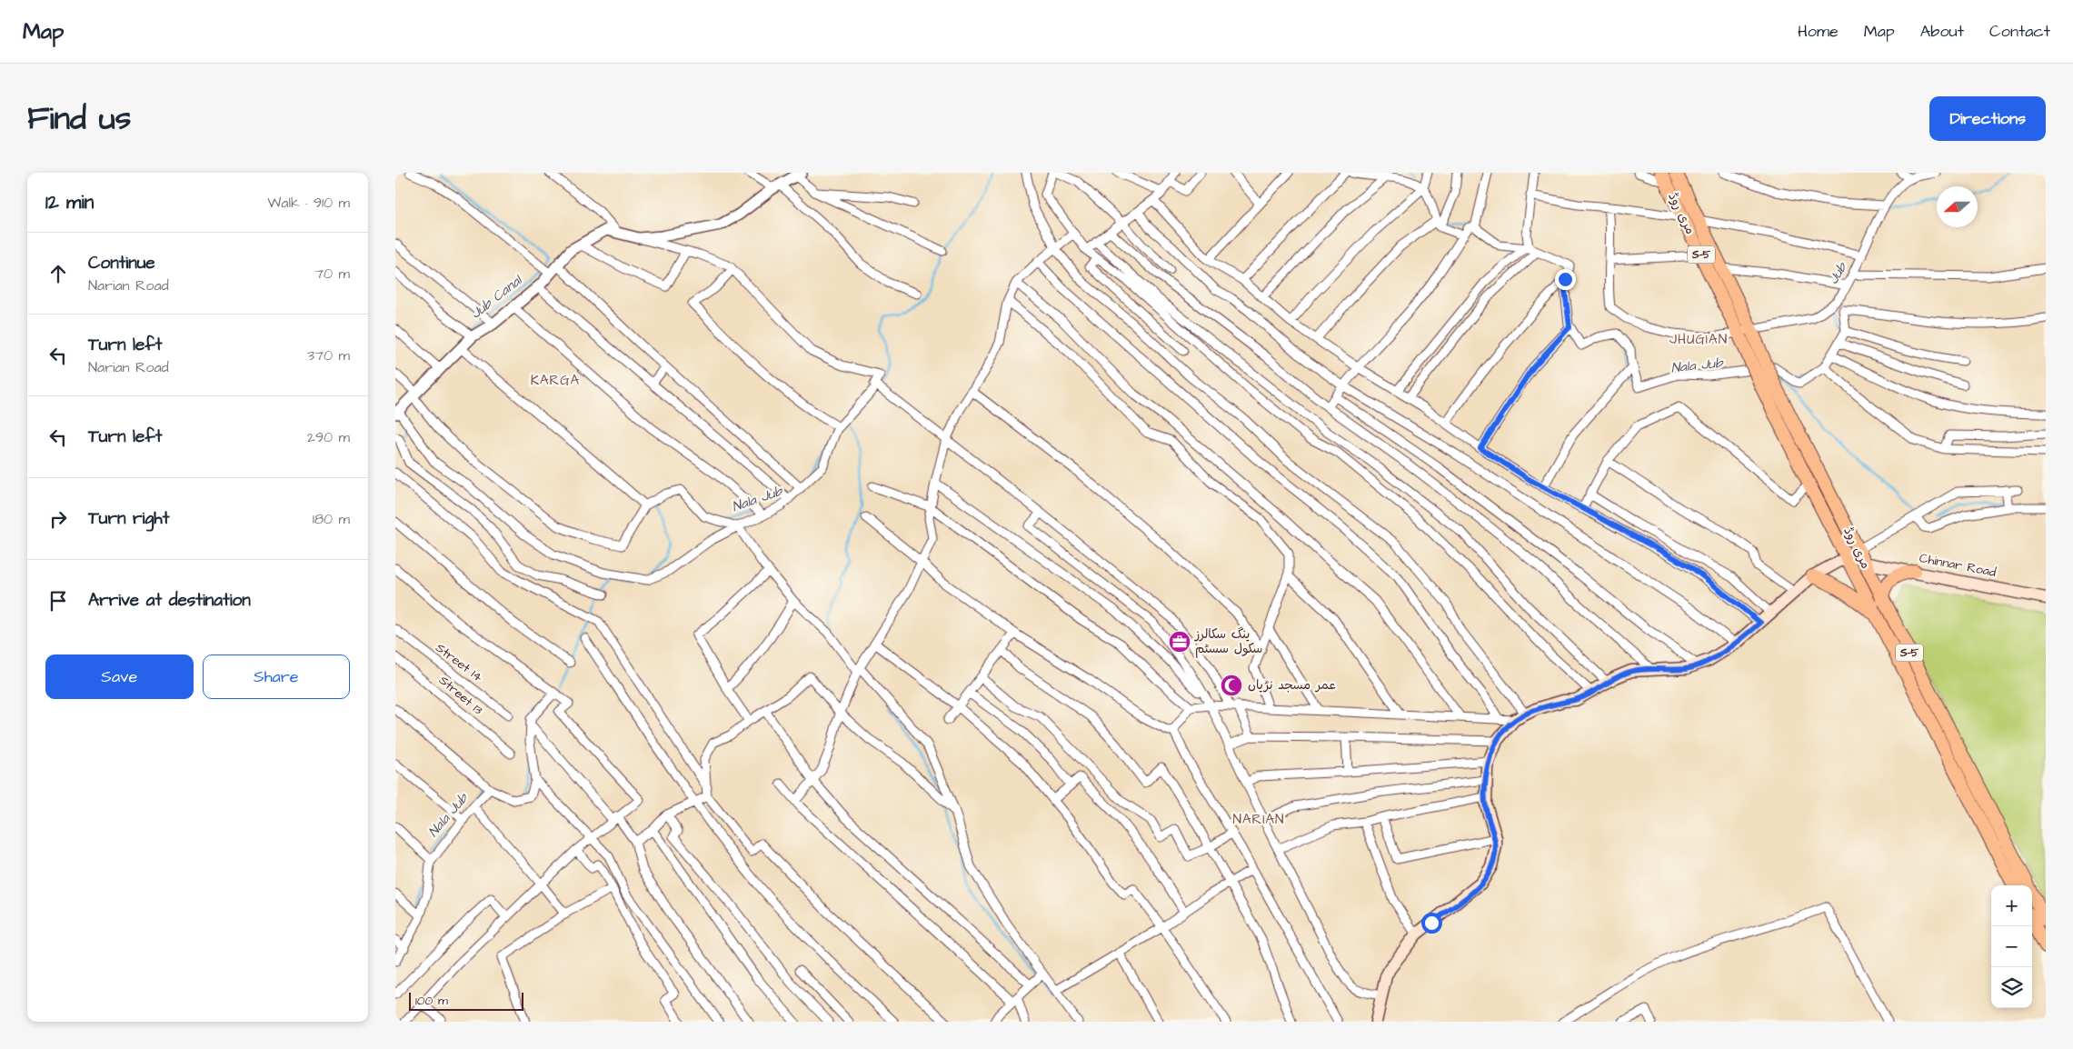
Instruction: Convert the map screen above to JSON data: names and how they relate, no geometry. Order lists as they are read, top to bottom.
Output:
{
  "streets": {
    "main road": ["مری روڈ", "S-5", "Chinnar Road"],
    "street": ["Street 14", "Street 13"]
  },
  "crossings": [
    ["مری روڈ", "Chinnar Road"]
  ],
  "districts": ["JHUGIAN", "KARGA", "NARIAN"],
  "water": ["Jub", "Jub Canal", "Nala Jub"],
  "places": {
    "office": ["ینگ سکالرز سکول سسٹم"],
    "mosque": ["عمر مسجد نڑیاں"]
  },
  "scale_bar": "100 m",
  "north": "left",
  "page": {
    "header": "Map",
    "nav": [
      "Home",
      "Map",
      "About",
      "Contact"
    ],
    "title": "Find us",
    "buttons": [
      "Directions",
      ["Save", "Share"]
    ],
    "heading": ["12 min", "Walk · 910 m"],
    "list": [
      ["Continue", "Narian Road", "70 m"],
      ["Turn left", "Narian Road", "370 m"],
      ["Turn left", "290 m"],
      ["Turn right", "180 m"],
      "Arrive at destination"
    ],
    "map_buttons": ["+", "−"],
    "scale": "100 m"
  }
}
